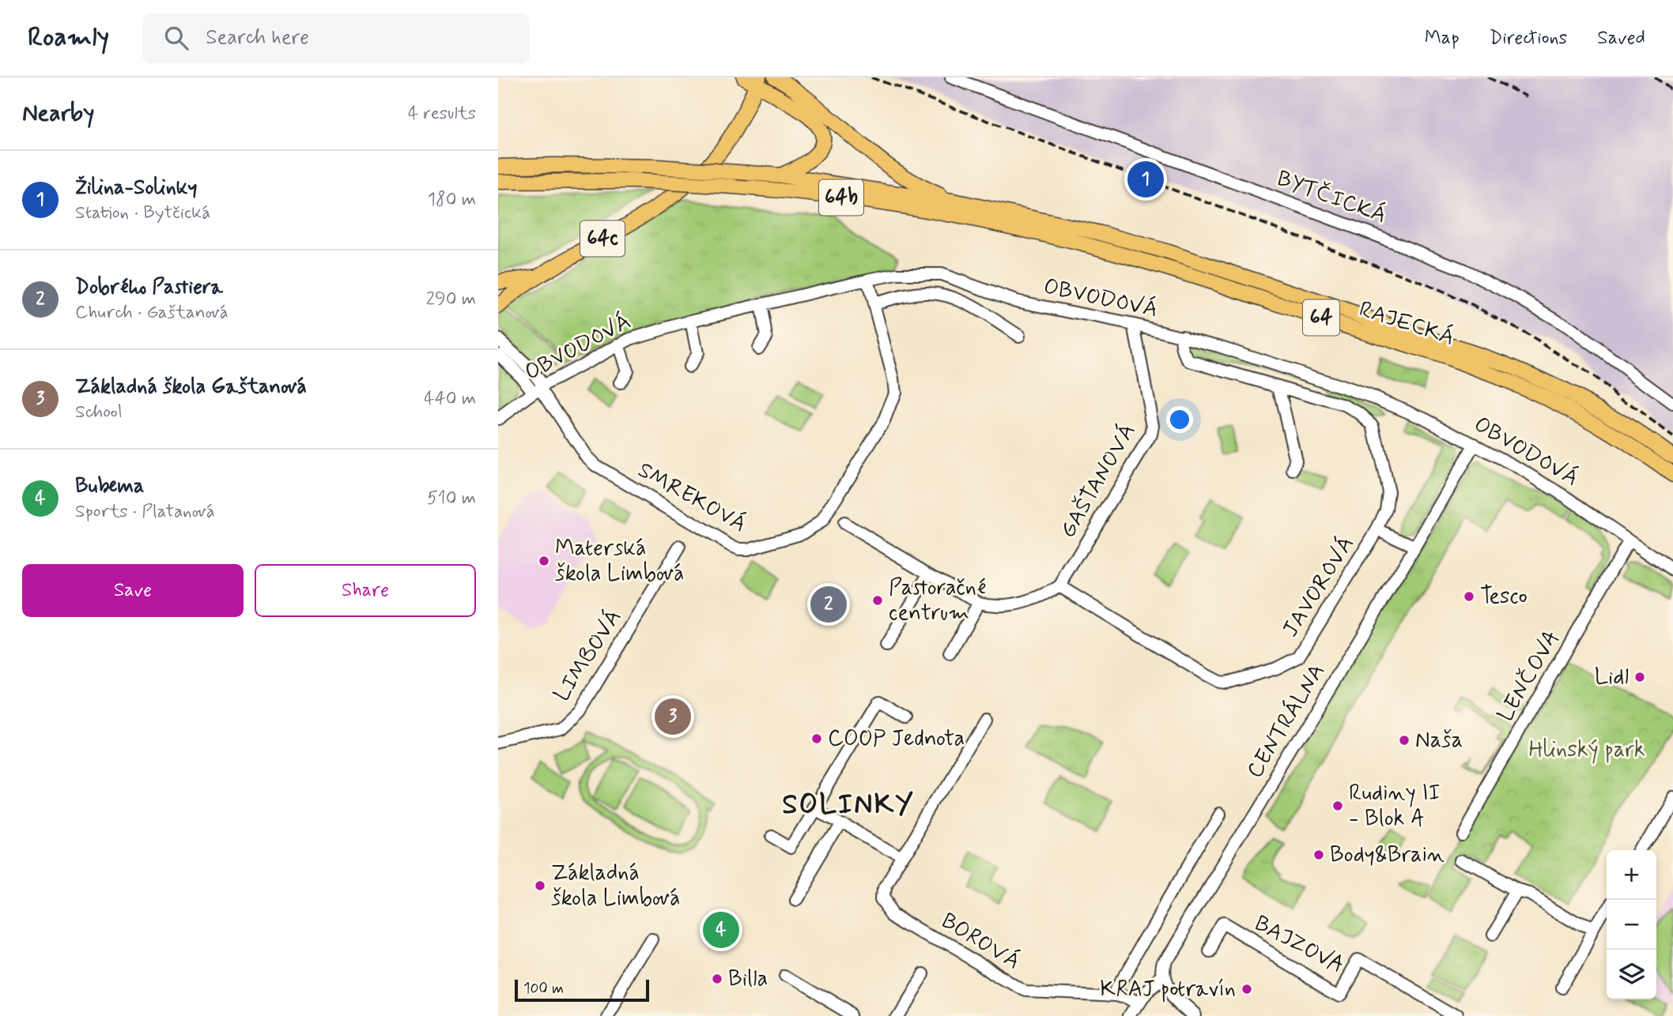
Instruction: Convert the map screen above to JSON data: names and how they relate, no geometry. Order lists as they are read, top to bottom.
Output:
{
  "streets": {
    "main road": [
      "64b",
      "64c",
      "64",
      "RAJECKÁ"
    ],
    "street": [
      "BYTČICKÁ",
      "OBVODOVÁ",
      "GAŠTANOVÁ",
      "SMREKOVÁ",
      "JAVOROVÁ",
      "LIMBOVÁ",
      "LENČOVA",
      "CENTRÁLNA",
      "BOROVÁ",
      "BAJZOVA"
    ]
  },
  "crossings": [
    ["64b", "RAJECKÁ"],
    ["OBVODOVÁ", "GAŠTANOVÁ"],
    ["OBVODOVÁ", "SMREKOVÁ"],
    ["OBVODOVÁ", "JAVOROVÁ"],
    ["OBVODOVÁ", "LENČOVA"],
    ["OBVODOVÁ", "CENTRÁLNA"],
    ["GAŠTANOVÁ", "JAVOROVÁ"],
    ["JAVOROVÁ", "CENTRÁLNA"],
    ["CENTRÁLNA", "BOROVÁ"]
  ],
  "districts": ["SOLINKY"],
  "parks": ["Hlinský park"],
  "places": [
    "Materská škola Limbová",
    "Tesco",
    "Pastoračné centrum",
    "Lidl",
    "COOP Jednota",
    "Naša",
    "Rudiny II - Blok A",
    "Body&Brain",
    "Základná škola Limbová",
    "Billa",
    "KRAJ potravín"
  ],
  "scale_bar": "100 m",
  "page": {
    "header": "Roamly",
    "search": "Search here",
    "nav": ["Map", "Directions", "Saved"],
    "heading": ["Nearby", "4 results"],
    "list": [
      {
        "mark": "1",
        "name": "Žilina-Solinky",
        "note": "Station · Bytčická",
        "value": "180 m"
      },
      {
        "mark": "2",
        "name": "Dobrého Pastiera",
        "note": "Church · Gaštanová",
        "value": "290 m"
      },
      {
        "mark": "3",
        "name": "Základná škola Gaštanová",
        "note": "School",
        "value": "440 m"
      },
      {
        "mark": "4",
        "name": "Bubema",
        "note": "Sports · Platanová",
        "value": "510 m"
      }
    ],
    "pins": [
      "1",
      "2",
      "3",
      "4"
    ],
    "buttons": ["Save", "Share"],
    "map_buttons": ["+", "−"],
    "scale": "100 m"
  }
}
